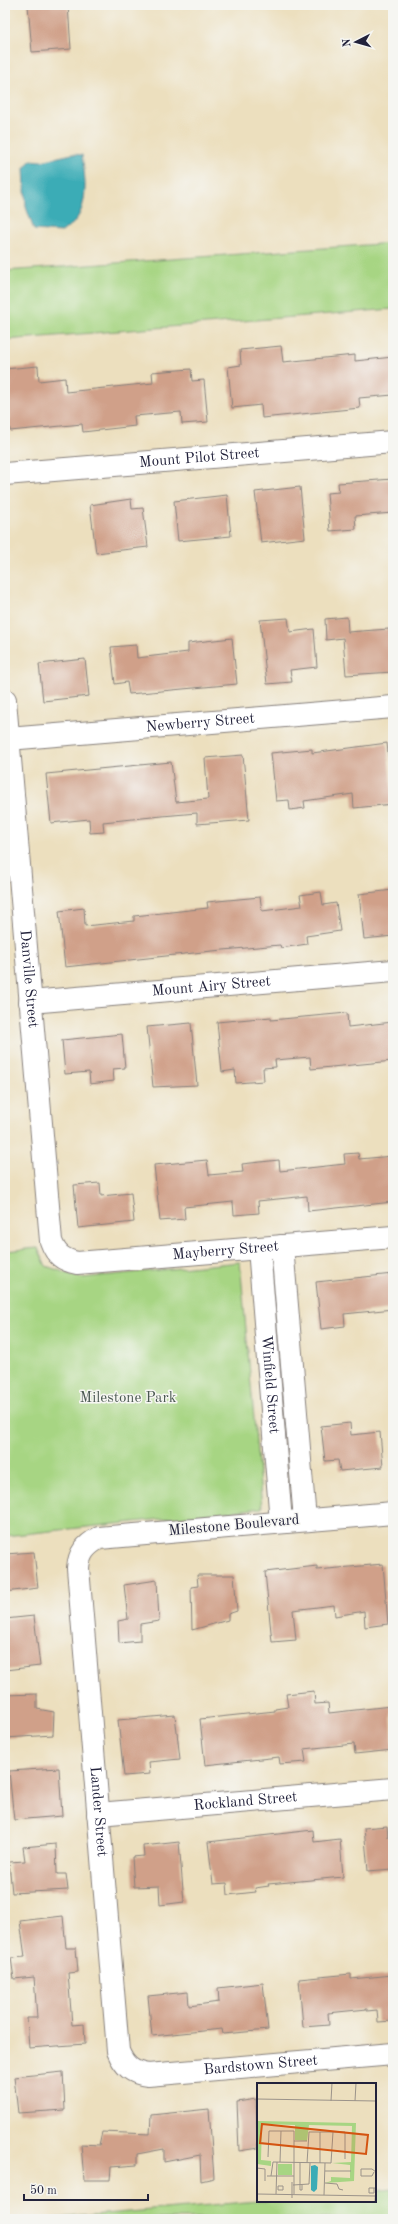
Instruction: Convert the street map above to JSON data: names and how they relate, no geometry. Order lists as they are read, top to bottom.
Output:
{
  "streets": {
    "street": [
      "Mount Pilot Street",
      "Newberry Street",
      "Danville Street",
      "Mount Airy Street",
      "Mayberry Street",
      "Winfield Street",
      "Milestone Boulevard",
      "Rockland Street",
      "Lander Street",
      "Bardstown Street"
    ]
  },
  "crossings": [
    ["Newberry Street", "Danville Street"],
    ["Danville Street", "Mount Airy Street"],
    ["Danville Street", "Mayberry Street"],
    ["Mayberry Street", "Winfield Street"],
    ["Winfield Street", "Milestone Boulevard"],
    ["Milestone Boulevard", "Lander Street"],
    ["Rockland Street", "Lander Street"],
    ["Lander Street", "Bardstown Street"]
  ],
  "parks": ["Milestone Park"],
  "scale_bar": "50 m",
  "north": "left"
}
